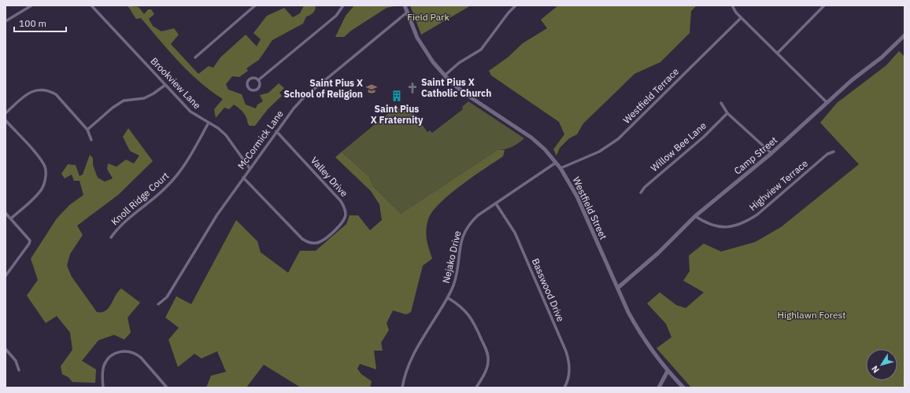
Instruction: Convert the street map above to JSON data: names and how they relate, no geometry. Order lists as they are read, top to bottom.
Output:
{
  "streets": {
    "main road": ["Camp Street", "Westfield Street"],
    "street": [
      "Brookview Lane",
      "Westfield Terrace",
      "McCormick Lane",
      "Willow Bee Lane",
      "Valley Drive",
      "Highview Terrace",
      "Knoll Ridge Court",
      "Nejako Drive",
      "Basswood Drive"
    ]
  },
  "crossings": [
    ["Brookview Lane", "McCormick Lane"],
    ["Brookview Lane", "Knoll Ridge Court"],
    ["Westfield Terrace", "Westfield Street"],
    ["McCormick Lane", "Valley Drive"],
    ["McCormick Lane", "Westfield Street"],
    ["Camp Street", "Highview Terrace"],
    ["Camp Street", "Westfield Street"],
    ["Westfield Street", "Nejako Drive"],
    ["Nejako Drive", "Basswood Drive"]
  ],
  "parks": ["Field Park", "Highlawn Forest"],
  "places": {
    "church": ["Saint Pius X Catholic Church"],
    "school or university": ["Saint Pius X School of Religion"],
    "building": ["Saint Pius X Fraternity"]
  },
  "scale_bar": "100 m",
  "north": "bottom left"
}
